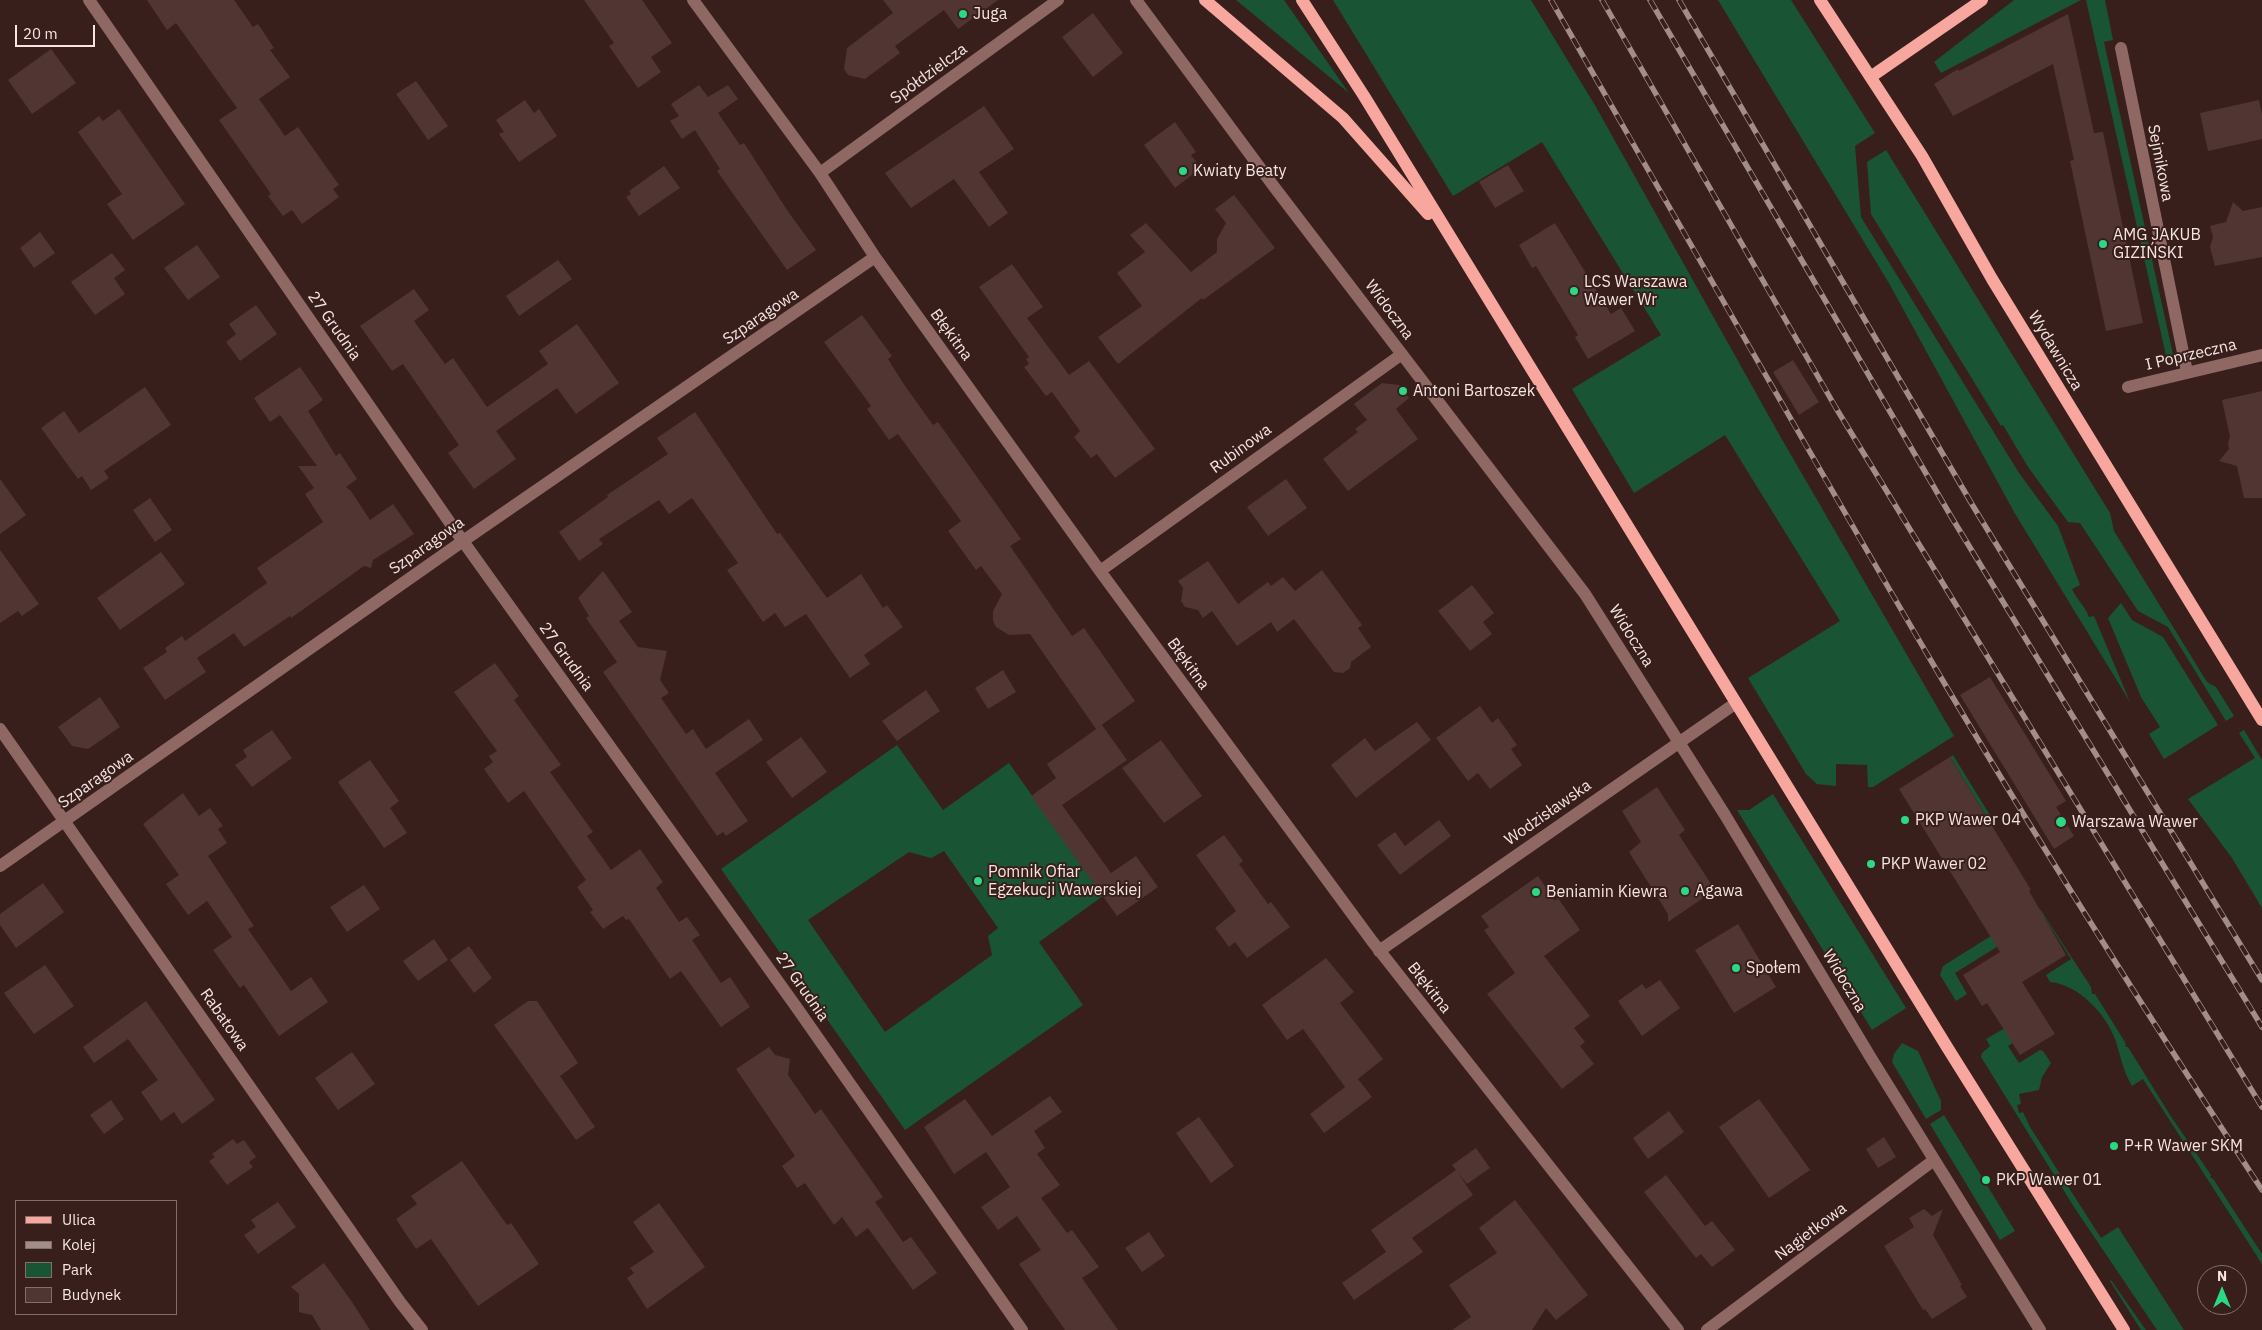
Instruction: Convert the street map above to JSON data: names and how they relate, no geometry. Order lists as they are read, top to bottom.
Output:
{
  "streets": {
    "main road": ["Wydawnicza"],
    "street": [
      "Spółdzielcza",
      "Sejmikowa",
      "Widoczna",
      "Szparagowa",
      "27 Grudnia",
      "Błękitna",
      "I Poprzeczna",
      "Rubinowa",
      "Wodzisławska",
      "Rabatowa",
      "Nagietkowa"
    ]
  },
  "crossings": [
    ["Spółdzielcza", "Błękitna"],
    ["Sejmikowa", "I Poprzeczna"],
    ["Widoczna", "Rubinowa"],
    ["Widoczna", "Wodzisławska"],
    ["Widoczna", "Nagietkowa"],
    ["Szparagowa", "27 Grudnia"],
    ["Szparagowa", "Błękitna"],
    ["Szparagowa", "Rabatowa"],
    ["Błękitna", "Rubinowa"],
    ["Błękitna", "Wodzisławska"]
  ],
  "places": [
    "Juga",
    "Kwiaty Beaty",
    "AMG JAKUB GIZIŃSKI",
    "LCS Warszawa Wawer Wr",
    "Antoni Bartoszek",
    "PKP Wawer 04",
    "Warszawa Wawer",
    "PKP Wawer 02",
    "Pomnik Ofiar Egzekucji Wawerskiej",
    "Agawa",
    "Beniamin Kiewra",
    "Społem",
    "P+R Wawer SKM",
    "PKP Wawer 01"
  ],
  "legend": [
    "Ulica",
    "Kolej",
    "Park",
    "Budynek"
  ],
  "scale_bar": "20 m",
  "north": "top"
}
